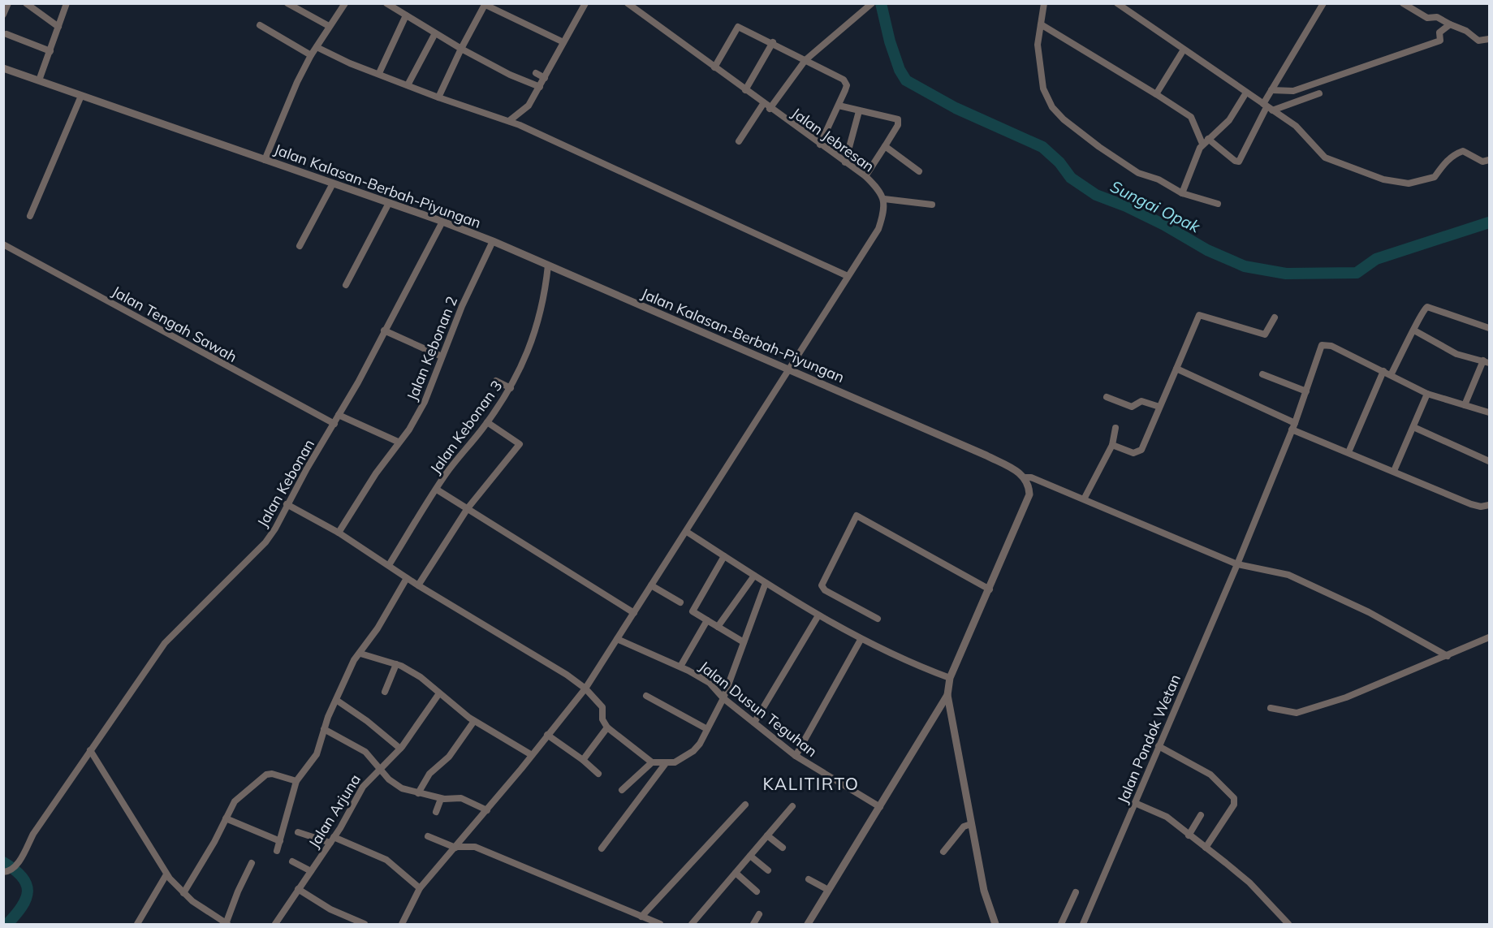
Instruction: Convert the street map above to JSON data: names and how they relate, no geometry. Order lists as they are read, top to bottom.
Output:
{
  "streets": {
    "street": [
      "Jalan Jebresan",
      "Jalan Kalasan-Berbah-Piyungan",
      "Jalan Tengah Sawah",
      "Jalan Kebonan 2",
      "Jalan Kebonan 3",
      "Jalan Kebonan",
      "Jalan Dusun Teguhan",
      "Jalan Pondok Wetan",
      "Jalan Arjuna"
    ]
  },
  "crossings": [
    ["Jalan Kalasan-Berbah-Piyungan", "Jalan Kebonan 2"],
    ["Jalan Kalasan-Berbah-Piyungan", "Jalan Kebonan 3"],
    ["Jalan Kalasan-Berbah-Piyungan", "Jalan Kebonan"],
    ["Jalan Tengah Sawah", "Jalan Kebonan"]
  ],
  "districts": ["KALITIRTO"],
  "water": ["Sungai Opak"]
}
